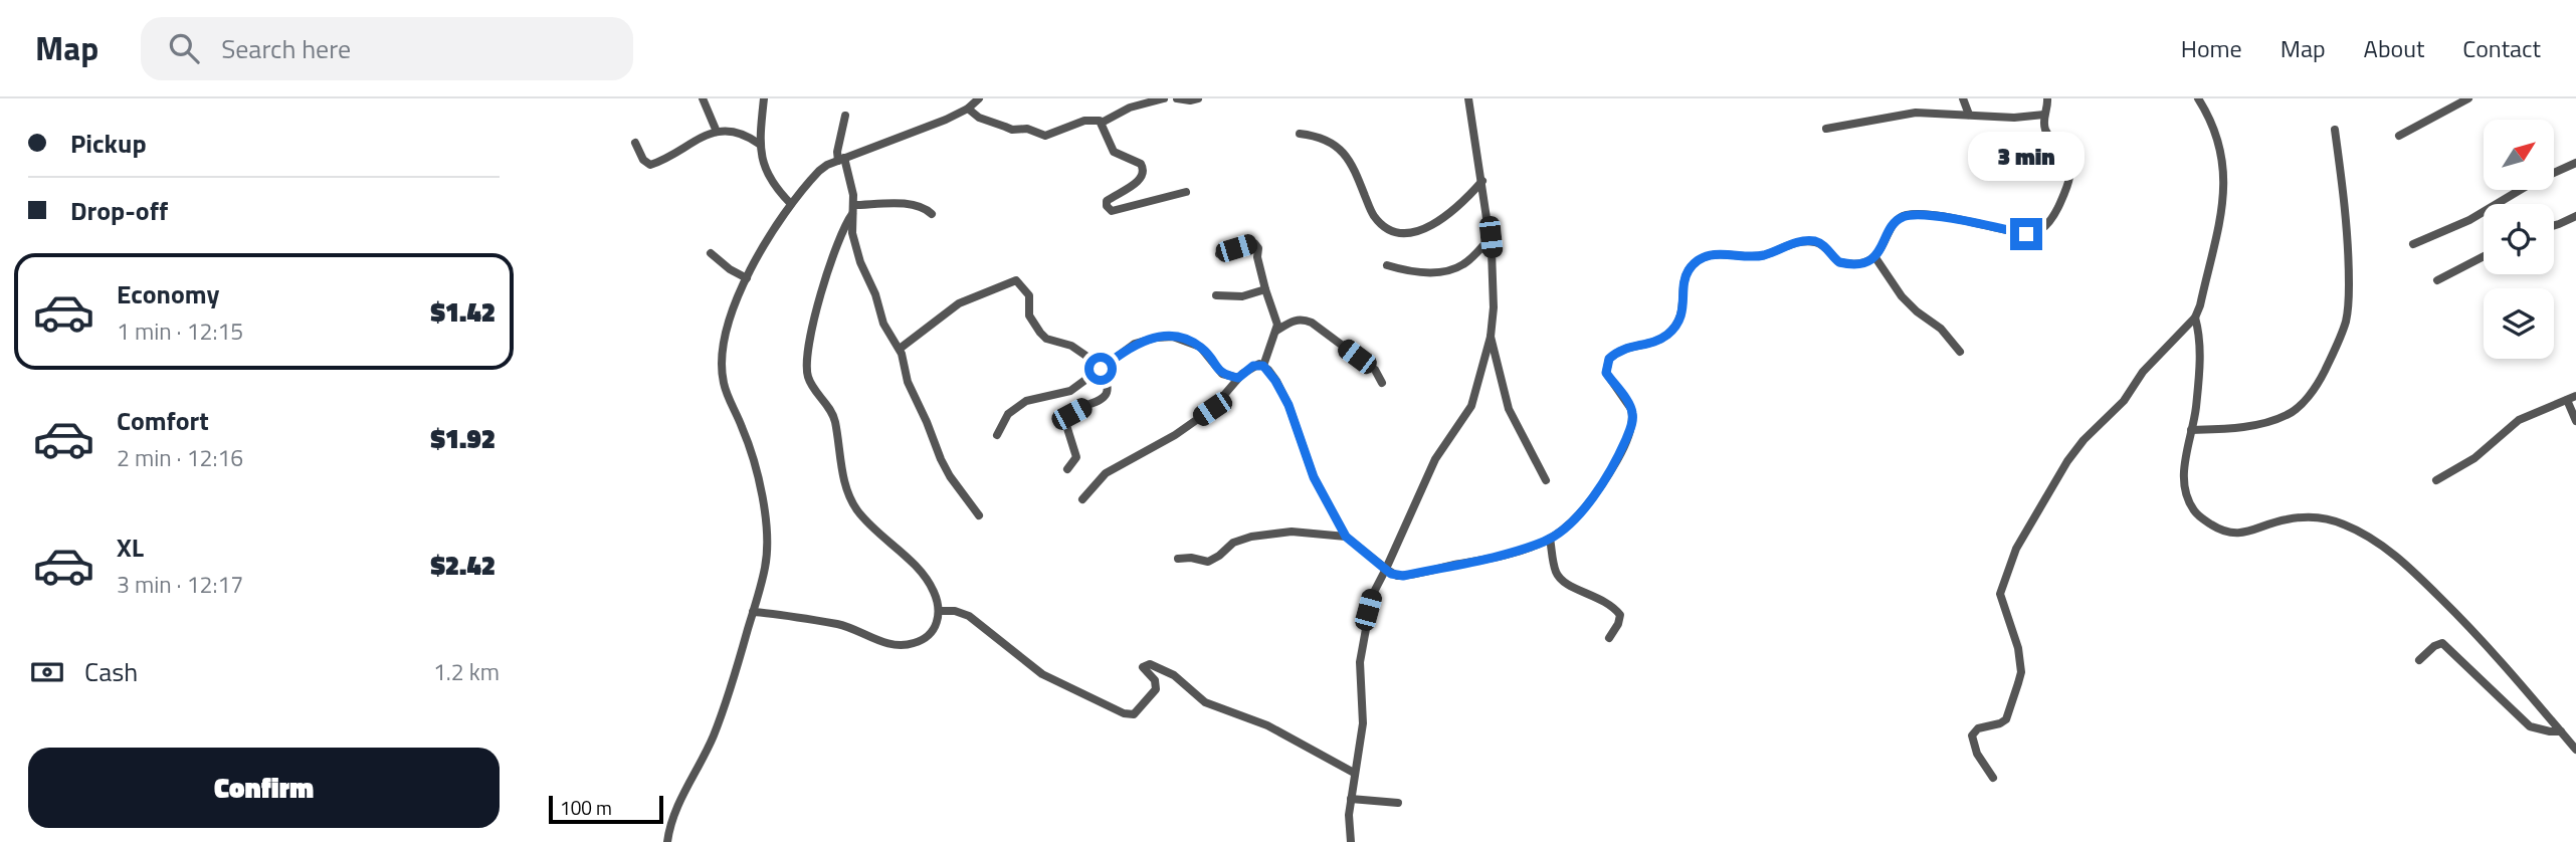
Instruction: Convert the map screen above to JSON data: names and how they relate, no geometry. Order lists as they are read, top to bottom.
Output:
{
  "scale_bar": "100 m",
  "north": "top right",
  "page": {
    "header": "Map",
    "search": "Search here",
    "nav": [
      "Home",
      "Map",
      "About",
      "Contact"
    ],
    "banner": ["Pickup", "Drop-off"],
    "bubble": "3 min",
    "list": [
      {
        "name": "Economy",
        "note": "1 min · 12:15",
        "value": "$1.42"
      },
      {
        "name": "Comfort",
        "note": "2 min · 12:16",
        "value": "$1.92"
      },
      {
        "name": "XL",
        "note": "3 min · 12:17",
        "value": "$2.42"
      }
    ],
    "pay": ["Cash", "1.2 km"],
    "buttons": "Confirm",
    "scale": "100 m"
  }
}
